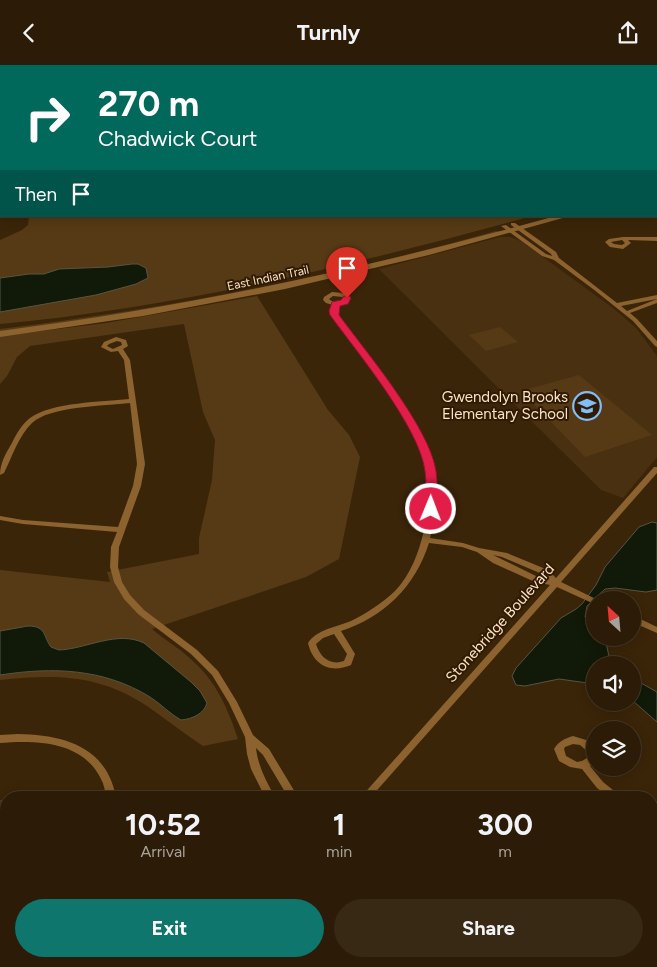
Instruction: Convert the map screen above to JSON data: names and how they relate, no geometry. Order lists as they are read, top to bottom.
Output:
{
  "streets": {
    "main road": ["East Indian Trail"],
    "street": ["Stonebridge Boulevard"]
  },
  "places": {
    "school or university": ["Gwendolyn Brooks Elementary School"]
  },
  "north": "top left",
  "page": {
    "header": "Turnly",
    "turn": ["270 m", "Chadwick Court"],
    "then": "Then",
    "eta": [
      "10:52",
      "Arrival",
      "1",
      "min",
      "300",
      "m"
    ],
    "buttons": ["Exit", "Share"]
  }
}
